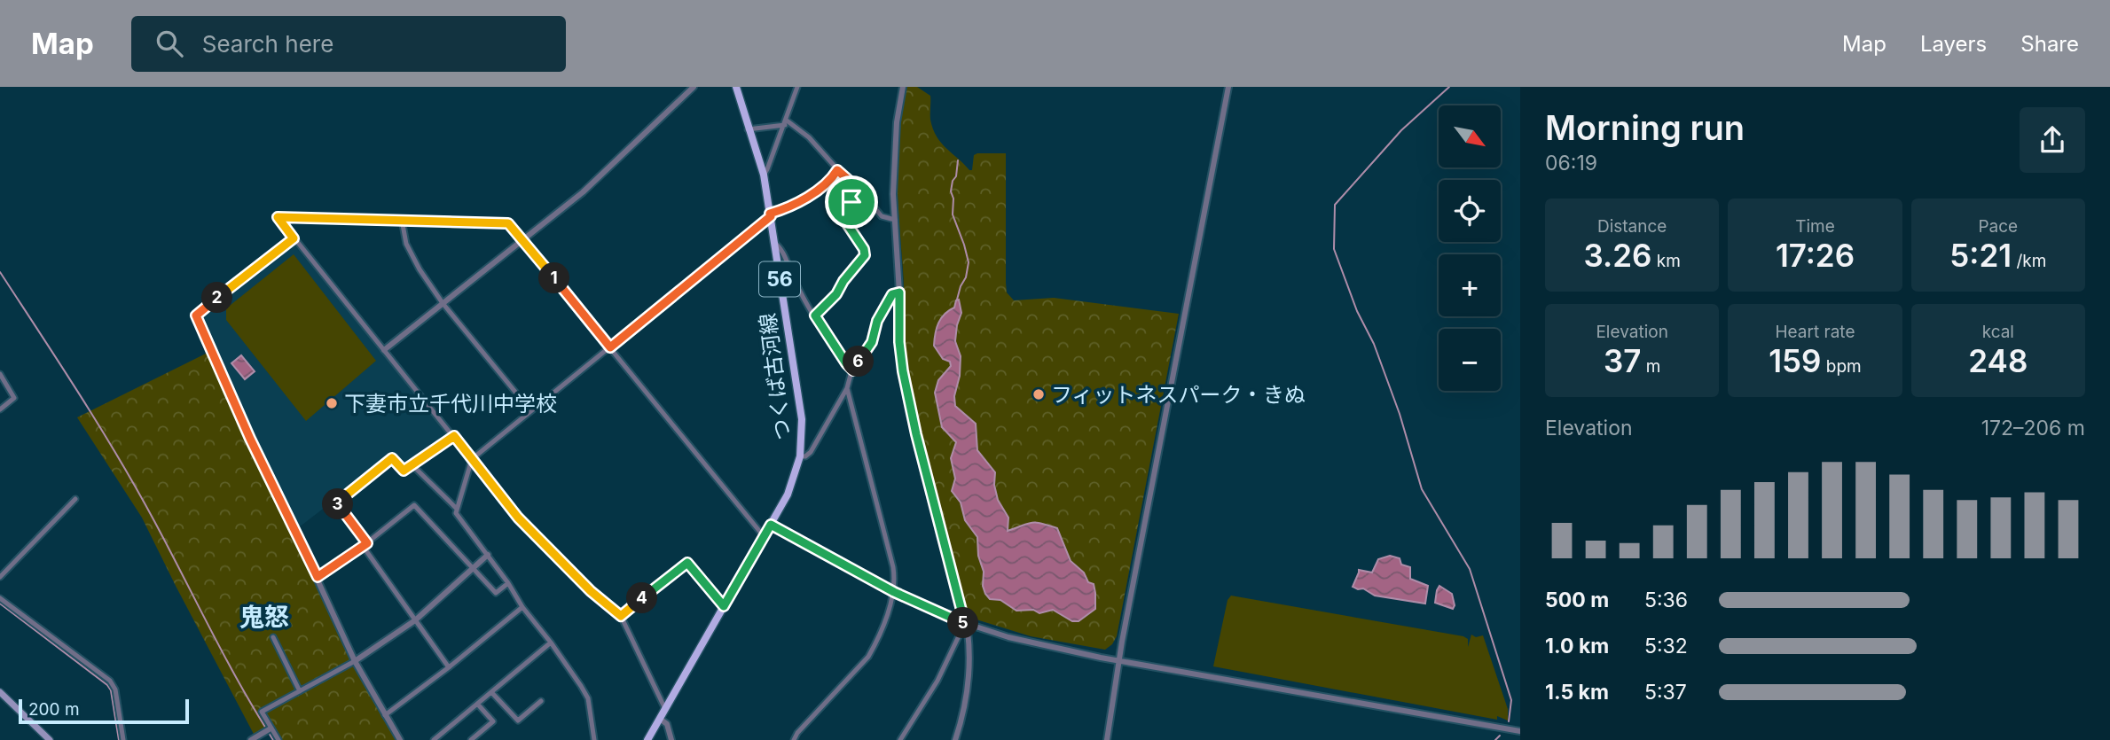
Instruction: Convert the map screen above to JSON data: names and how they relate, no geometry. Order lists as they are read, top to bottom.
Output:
{
  "streets": {
    "main road": ["56", "つくば古河線"]
  },
  "districts": ["鬼怒"],
  "places": ["フィットネスパーク・きぬ", "下妻市立千代川中学校"],
  "scale_bar": "200 m",
  "north": "bottom right",
  "page": {
    "header": "Map",
    "search": "Search here",
    "nav": ["Map", "Layers", "Share"],
    "heading": ["Morning run", "06:19"],
    "map_buttons": ["+", "−"],
    "stats": [
      ["Distance", "3.26 km"],
      ["Time", "17:26"],
      ["Pace", "5:21 /km"],
      ["Elevation", "37 m"],
      ["Heart rate", "159 bpm"],
      ["kcal", "248"]
    ],
    "pins": [
      "1",
      "2",
      "6",
      "3",
      "4",
      "5"
    ],
    "chart": ["Elevation", "172–206 m"],
    "list": [
      {
        "name": "500 m",
        "note": "5:36"
      },
      {
        "name": "1.0 km",
        "note": "5:32"
      },
      {
        "name": "1.5 km",
        "note": "5:37"
      }
    ],
    "scale": "200 m"
  }
}
